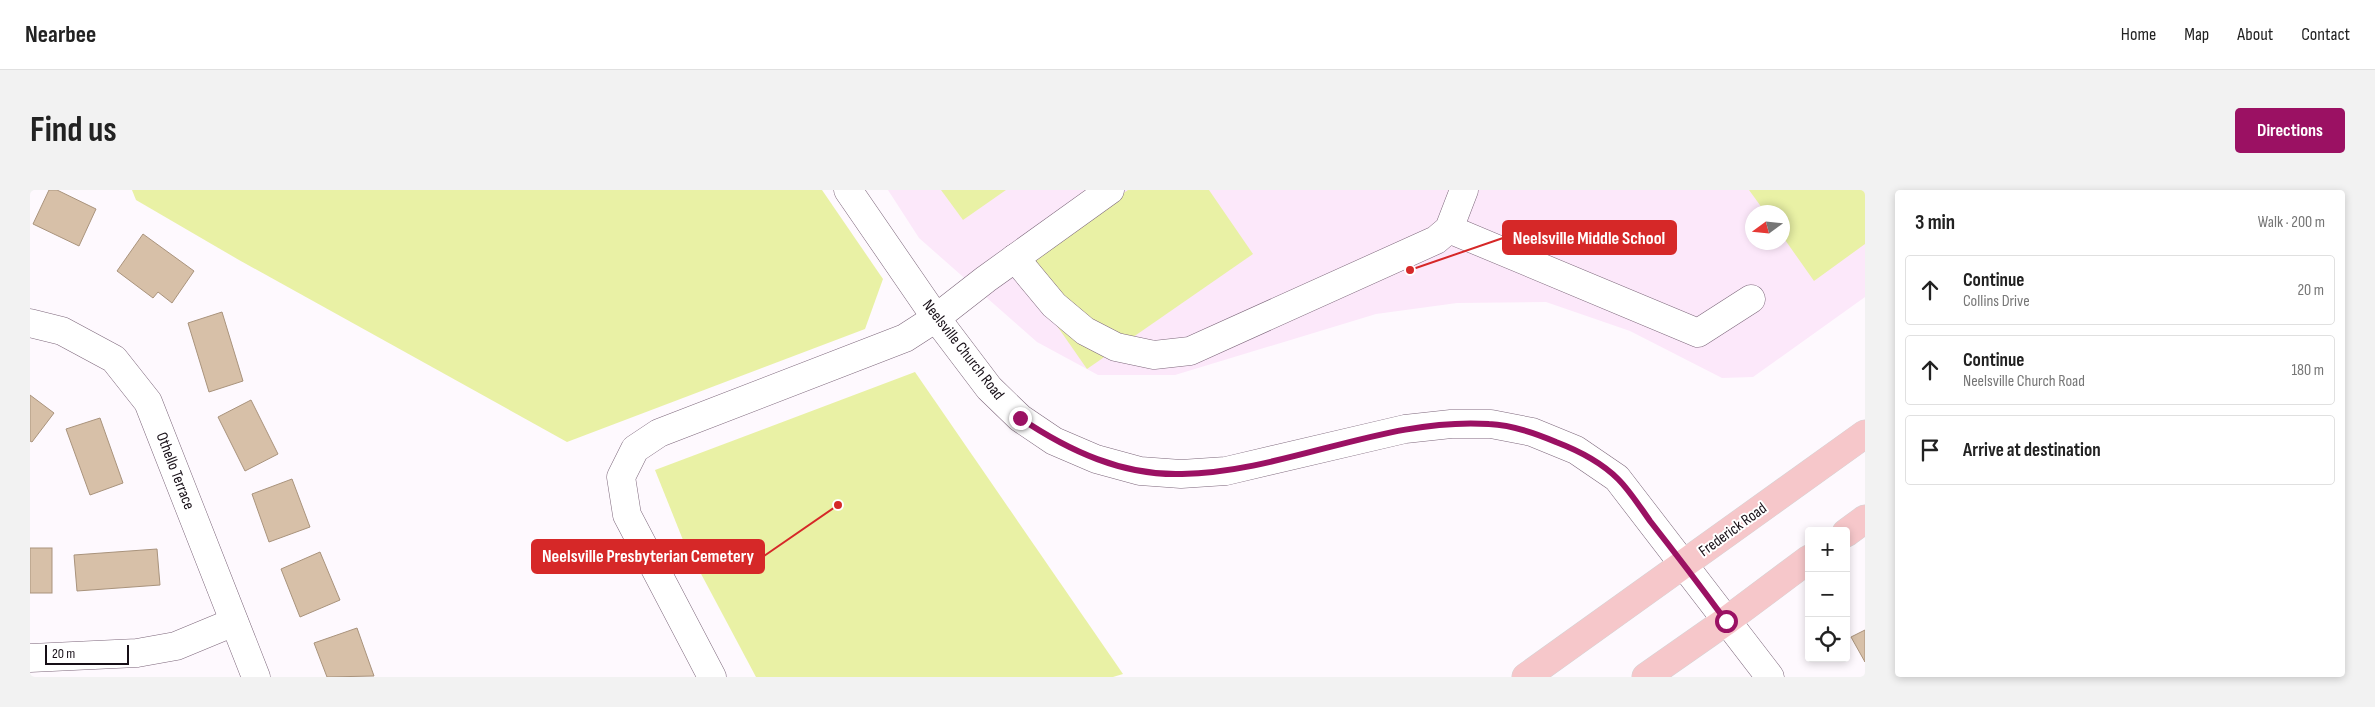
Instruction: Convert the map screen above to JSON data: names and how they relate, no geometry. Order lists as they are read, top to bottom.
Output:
{
  "streets": {
    "main road": ["Frederick Road"],
    "street": ["Neelsville Church Road", "Othello Terrace"]
  },
  "crossings": [
    ["Neelsville Church Road", "Frederick Road"]
  ],
  "places": ["Neelsville Middle School", "Neelsville Presbyterian Cemetery"],
  "scale_bar": "20 m",
  "north": "left",
  "page": {
    "header": "Nearbee",
    "nav": [
      "Home",
      "Map",
      "About",
      "Contact"
    ],
    "buttons": "Directions",
    "title": "Find us",
    "heading": ["3 min", "Walk · 200 m"],
    "list": [
      ["Continue", "Collins Drive", "20 m"],
      ["Continue", "Neelsville Church Road", "180 m"],
      "Arrive at destination"
    ],
    "map_buttons": ["+", "−"],
    "scale": "20 m"
  }
}
